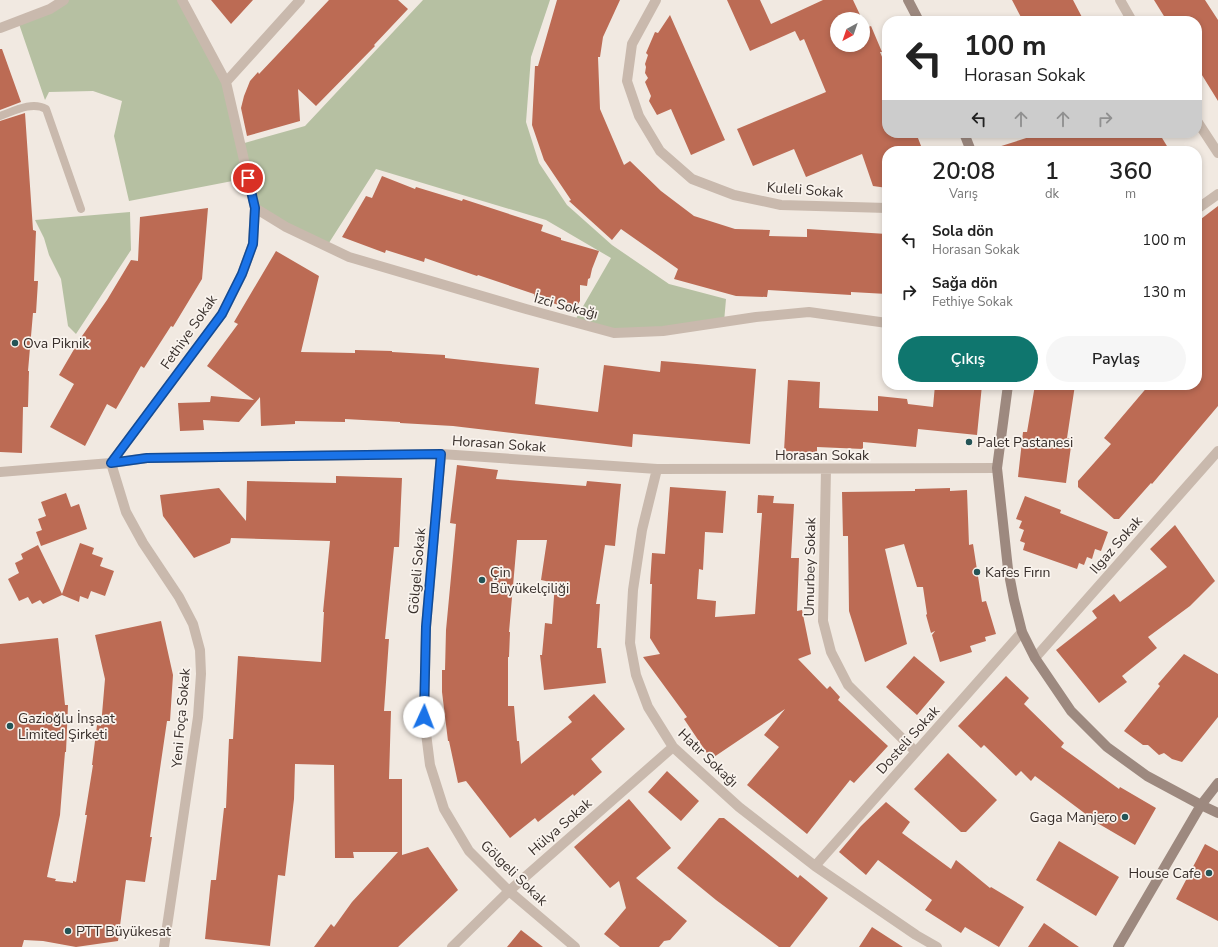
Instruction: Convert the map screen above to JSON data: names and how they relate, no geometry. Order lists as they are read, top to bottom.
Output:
{
  "streets": {
    "street": [
      "Kuleli Sokak",
      "İzci Sokağı",
      "Fethiye Sokak",
      "Horasan Sokak",
      "Ilgaz Sokak",
      "Umurbey Sokak",
      "Gölgeli Sokak",
      "Yeni Foça Sokak",
      "Dosteli Sokak",
      "Hatır Sokağı",
      "Hülya Sokak"
    ]
  },
  "crossings": [
    ["İzci Sokağı", "Fethiye Sokak"],
    ["Fethiye Sokak", "Horasan Sokak"],
    ["Fethiye Sokak", "Yeni Foça Sokak"],
    ["Horasan Sokak", "Umurbey Sokak"],
    ["Horasan Sokak", "Gölgeli Sokak"],
    ["Horasan Sokak", "Yeni Foça Sokak"],
    ["Horasan Sokak", "Hatır Sokağı"],
    ["Umurbey Sokak", "Dosteli Sokak"],
    ["Gölgeli Sokak", "Hülya Sokak"],
    ["Dosteli Sokak", "Hatır Sokağı"],
    ["Hatır Sokağı", "Hülya Sokak"]
  ],
  "places": [
    "Ova Piknik",
    "Palet Pastanesi",
    "Kafes Fırın",
    "Çin Büyükelçiliği",
    "Gazioğlu İnşaat Limited Şirketi",
    "Gaga Manjero",
    "House Cafe",
    "PTT Büyükesat"
  ],
  "north": "bottom left",
  "page": {
    "turn": ["100 m", "Horasan Sokak"],
    "eta": [
      "20:08",
      "Varış",
      "1",
      "dk",
      "360",
      "m"
    ],
    "list": [
      {
        "name": "Sola dön",
        "note": "Horasan Sokak",
        "value": "100 m"
      },
      {
        "name": "Sağa dön",
        "note": "Fethiye Sokak",
        "value": "130 m"
      }
    ],
    "buttons": ["Çıkış", "Paylaş"]
  }
}
